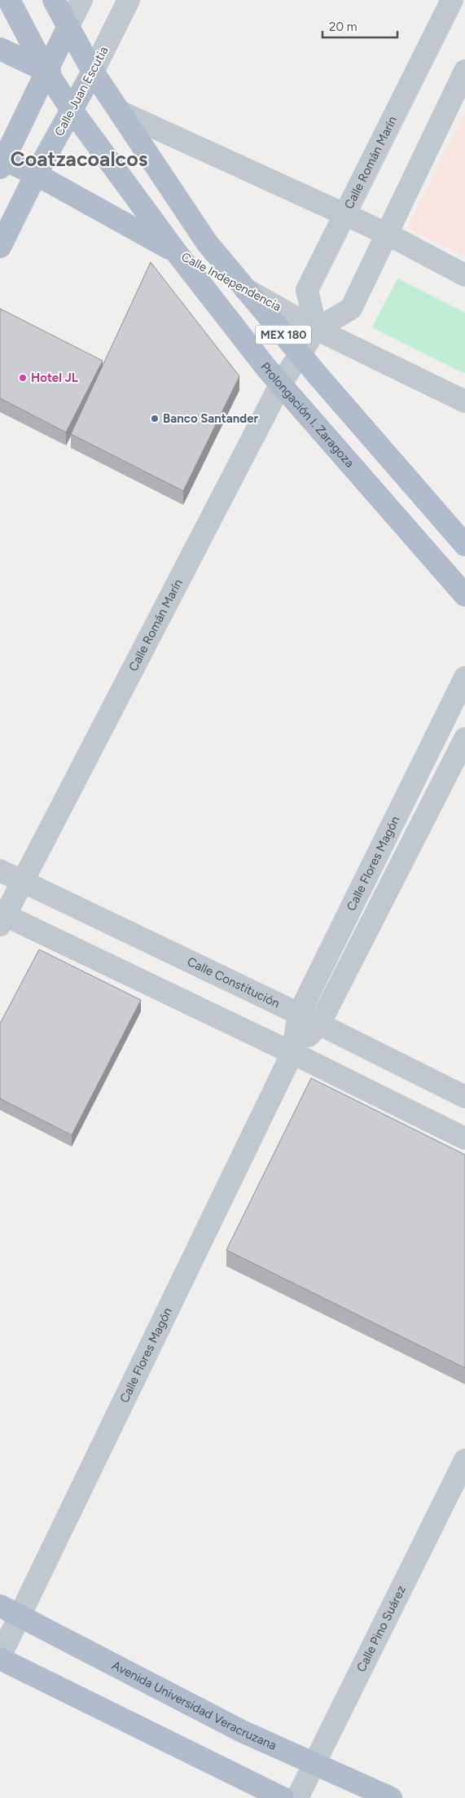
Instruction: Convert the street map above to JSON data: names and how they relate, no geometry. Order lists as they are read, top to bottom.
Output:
{
  "streets": {
    "main road": [
      "Calle Juan Escutia",
      "Calle Independencia",
      "MEX 180",
      "Prolongación I. Zaragoza",
      "Avenida Universidad Veracruzana"
    ],
    "street": [
      "Calle Román Marín",
      "Calle Flores Magón",
      "Calle Constitución",
      "Calle Pino Suárez"
    ]
  },
  "crossings": [
    ["Calle Juan Escutia", "Calle Independencia"],
    ["Calle Juan Escutia", "MEX 180"],
    ["Calle Juan Escutia", "Prolongación I. Zaragoza"],
    ["Calle Román Marín", "Calle Independencia"],
    ["Calle Román Marín", "MEX 180"],
    ["Calle Román Marín", "Prolongación I. Zaragoza"],
    ["Calle Román Marín", "Calle Constitución"],
    ["Calle Independencia", "MEX 180"],
    ["Calle Independencia", "Prolongación I. Zaragoza"],
    ["MEX 180", "Prolongación I. Zaragoza"],
    ["Calle Flores Magón", "Calle Constitución"],
    ["Calle Flores Magón", "Avenida Universidad Veracruzana"],
    ["Calle Pino Suárez", "Avenida Universidad Veracruzana"]
  ],
  "districts": ["Coatzacoalcos"],
  "places": ["Hotel JL", "Banco Santander"],
  "scale_bar": "20 m"
}
